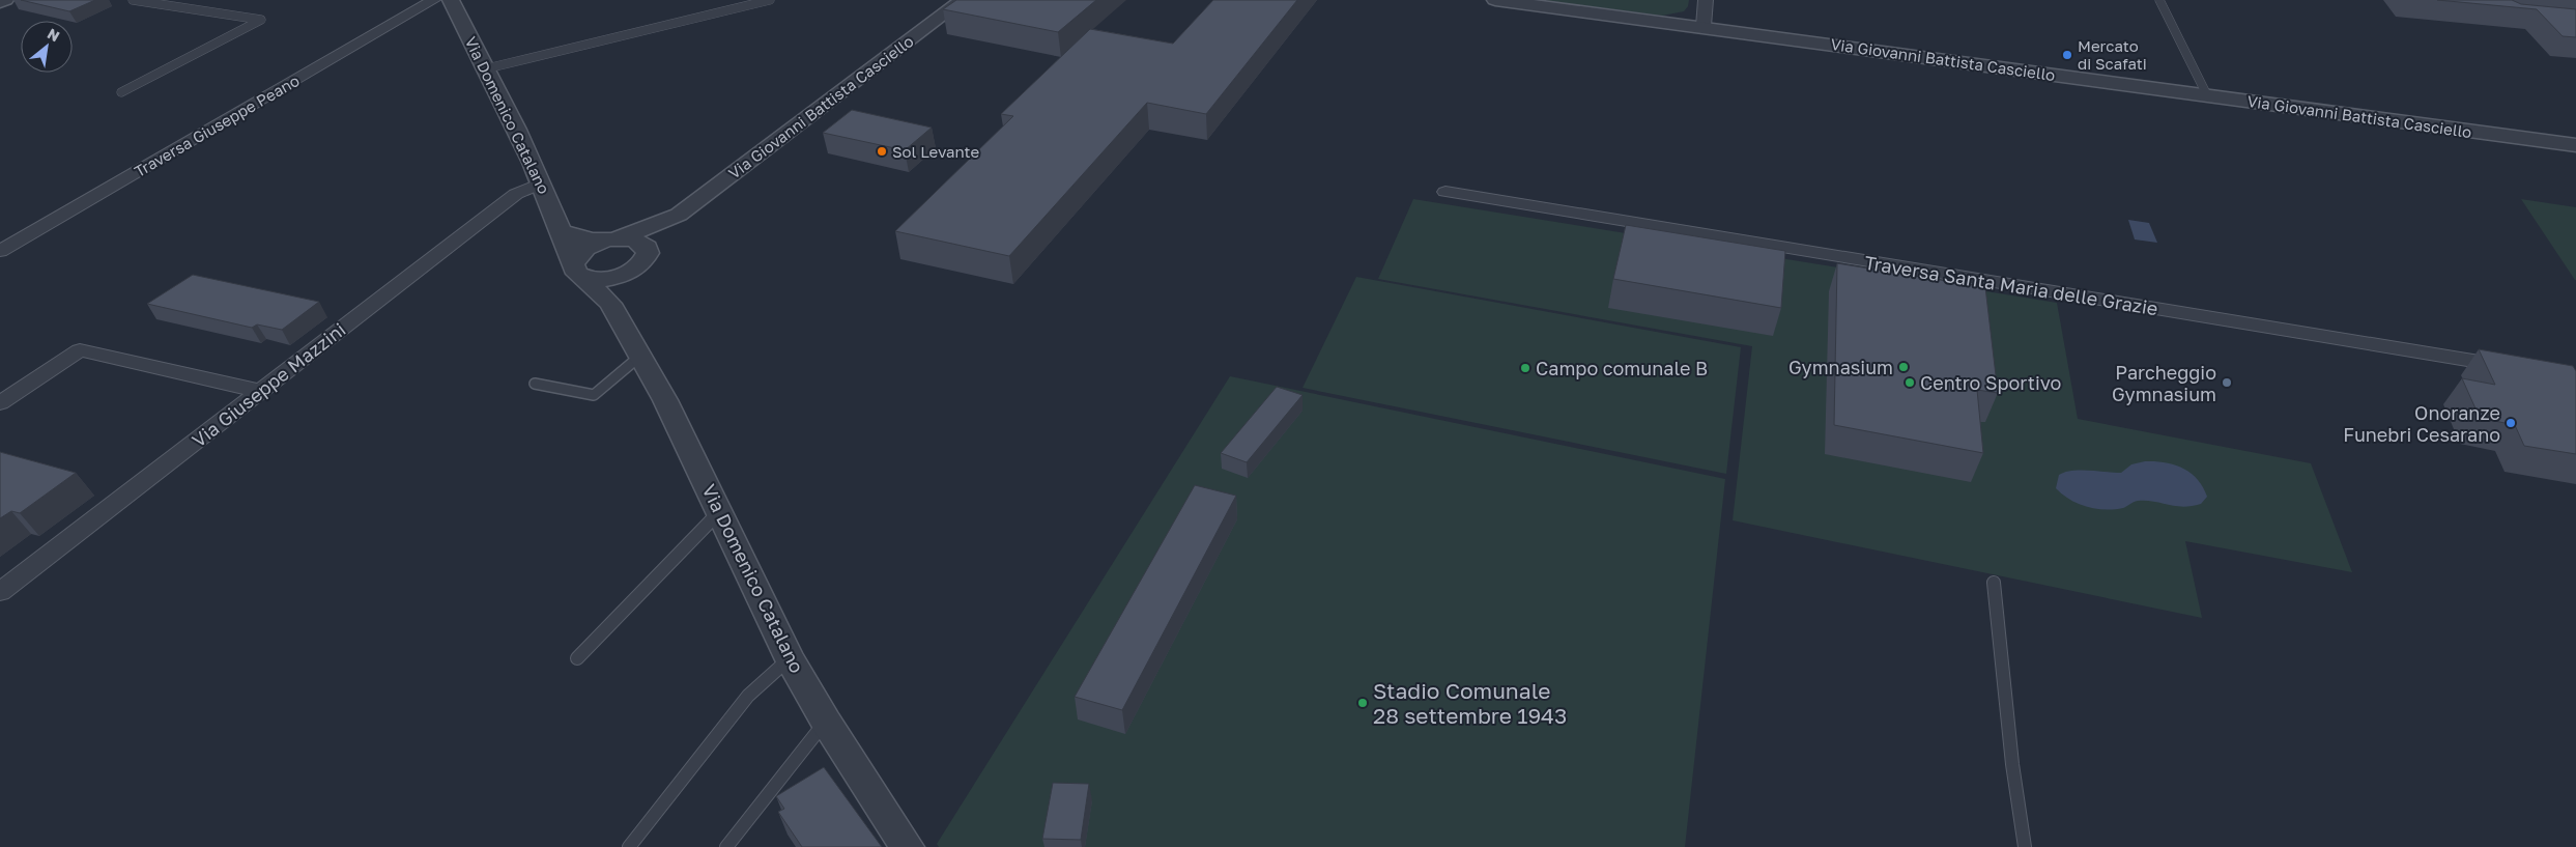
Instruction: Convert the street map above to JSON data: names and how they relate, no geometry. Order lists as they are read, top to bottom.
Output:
{
  "streets": {
    "street": [
      "Via Giovanni Battista Casciello",
      "Via Domenico Catalano",
      "Traversa Giuseppe Peano",
      "Traversa Santa Maria delle Grazie",
      "Via Giuseppe Mazzini"
    ]
  },
  "crossings": [
    ["Via Domenico Catalano", "Via Giuseppe Mazzini"]
  ],
  "places": [
    "Mercato di Scafati",
    "Sol Levante",
    "Gymnasium",
    "Campo comunale B",
    "Centro Sportivo",
    "Parcheggio Gymnasium",
    "Onoranze Funebri Cesarano",
    "Stadio Comunale 28 settembre 1943"
  ],
  "north": "top right"
}
